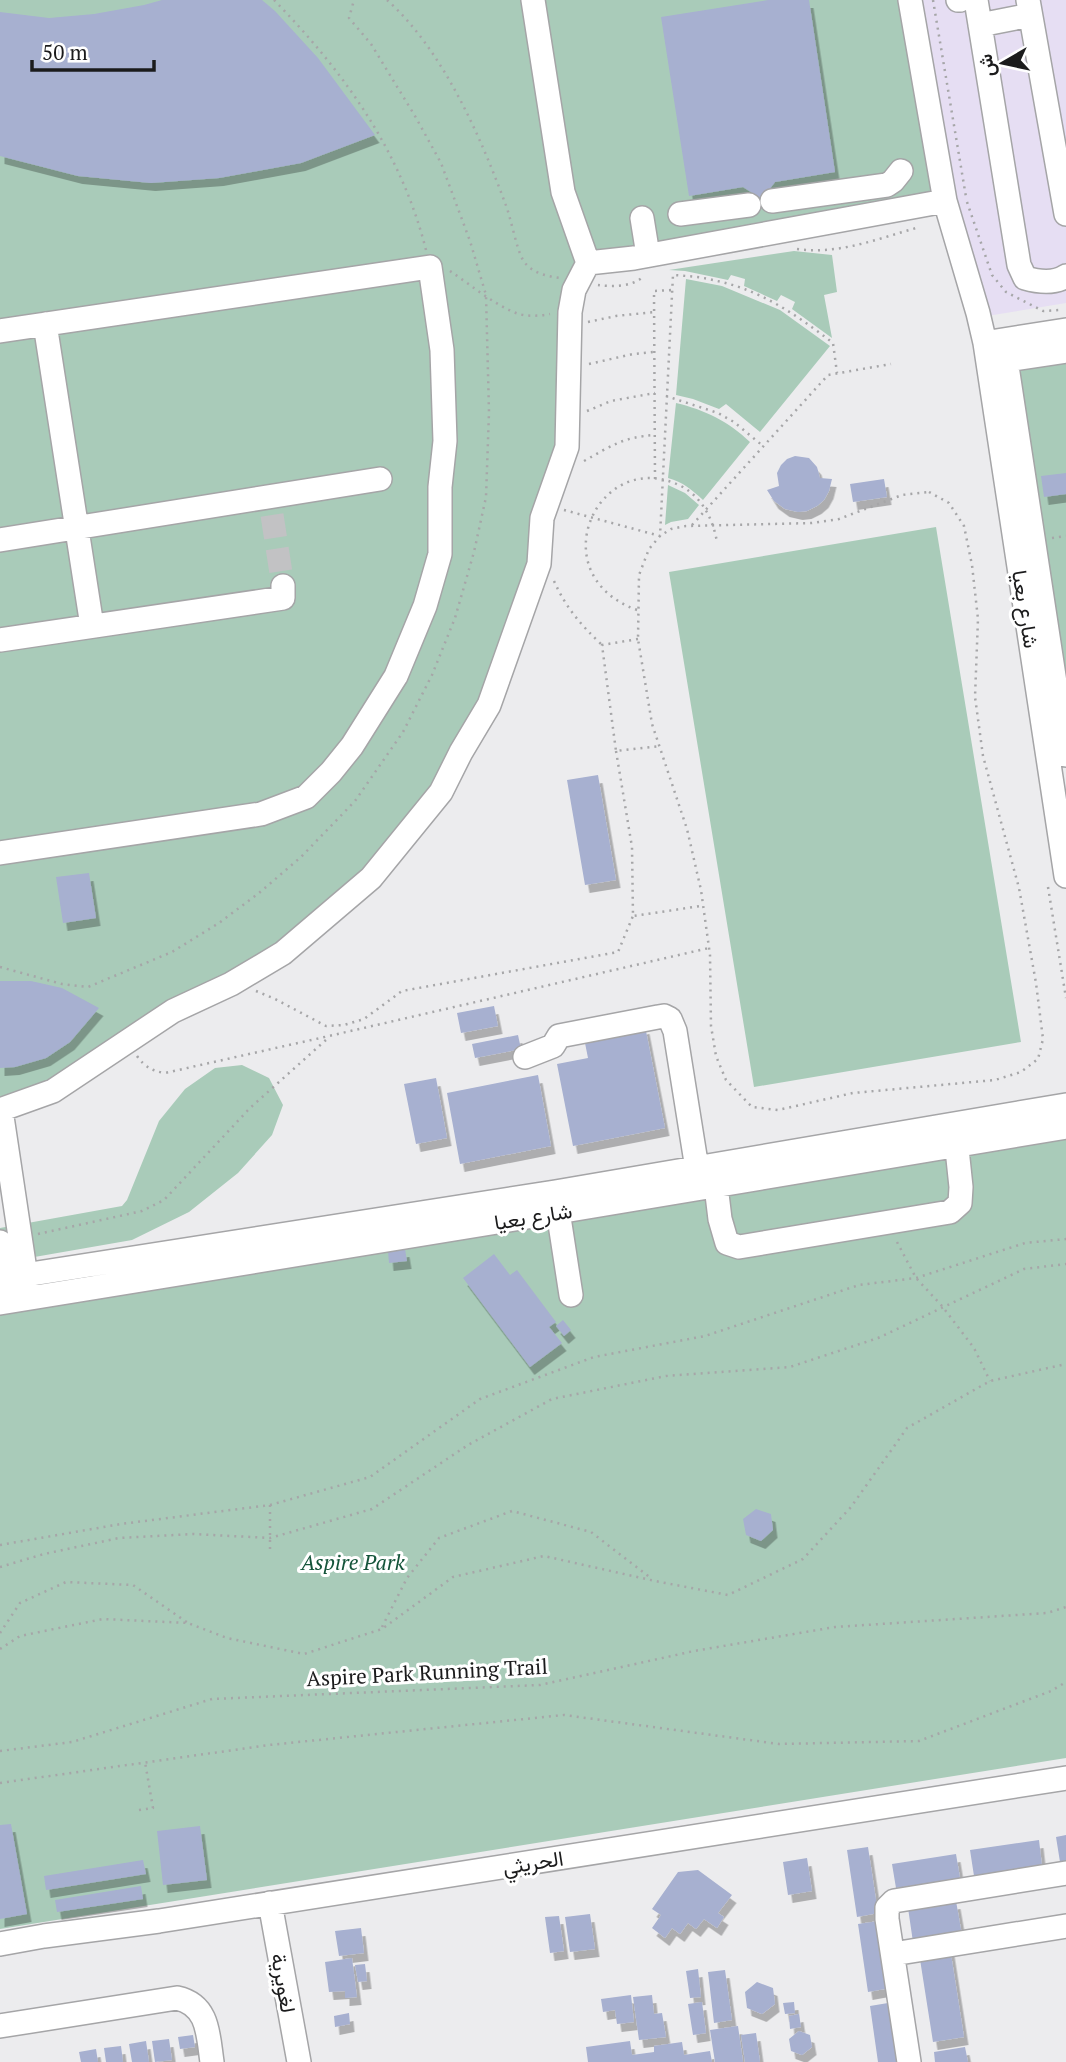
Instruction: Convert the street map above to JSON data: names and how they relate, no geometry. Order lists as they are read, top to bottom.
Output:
{
  "streets": {
    "street": ["شارع بعيا", "الحريثي", "لغويرية"],
    "path": ["Aspire Park Running Trail"]
  },
  "crossings": [
    ["الحريثي", "لغويرية"]
  ],
  "parks": ["Aspire Park"],
  "scale_bar": "50 m",
  "north": "left"
}
